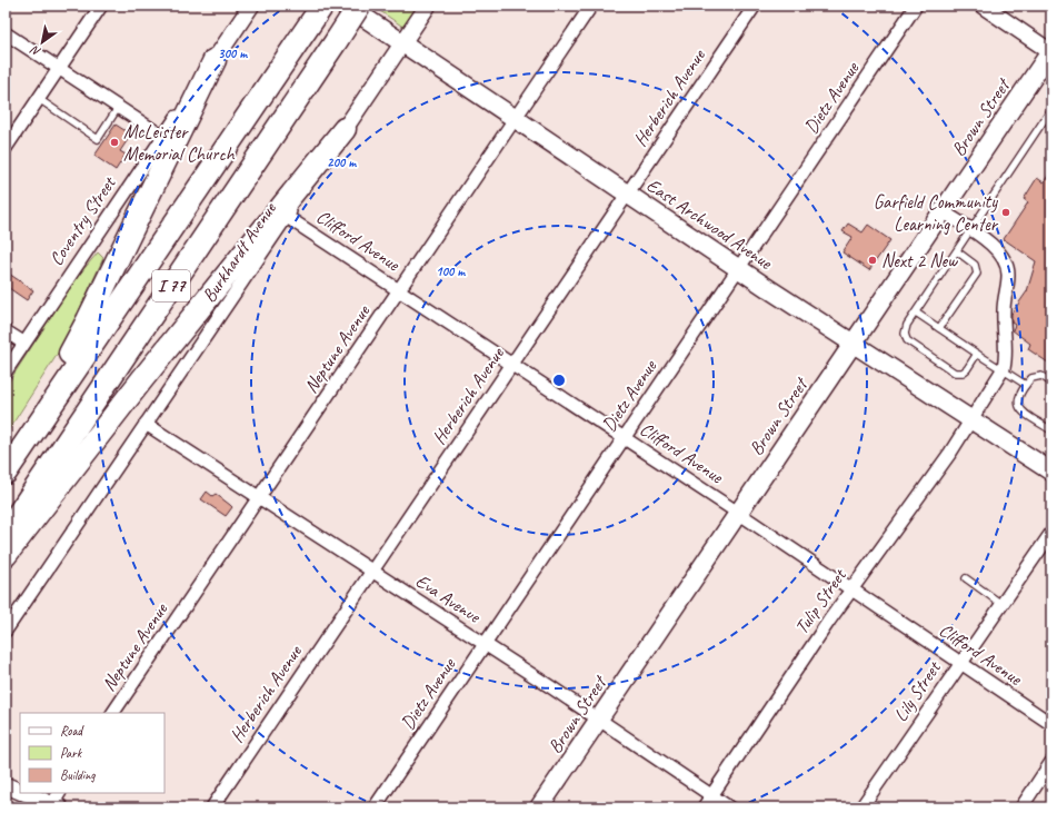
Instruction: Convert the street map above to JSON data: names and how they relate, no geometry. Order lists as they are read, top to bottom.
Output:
{
  "streets": {
    "highway": ["I 77"],
    "main road": ["Brown Street", "East Archwood Avenue"],
    "street": [
      "Herberich Avenue",
      "Dietz Avenue",
      "Coventry Street",
      "Clifford Avenue",
      "Burkhardt Avenue",
      "Neptune Avenue",
      "Eva Avenue",
      "Tulip Street",
      "Lily Street"
    ]
  },
  "crossings": [
    ["Herberich Avenue", "East Archwood Avenue"],
    ["Herberich Avenue", "Clifford Avenue"],
    ["Herberich Avenue", "Eva Avenue"],
    ["Dietz Avenue", "East Archwood Avenue"],
    ["Dietz Avenue", "Clifford Avenue"],
    ["Dietz Avenue", "Eva Avenue"],
    ["Brown Street", "East Archwood Avenue"],
    ["Brown Street", "Clifford Avenue"],
    ["Brown Street", "Eva Avenue"],
    ["East Archwood Avenue", "Burkhardt Avenue"],
    ["East Archwood Avenue", "Neptune Avenue"],
    ["East Archwood Avenue", "Tulip Street"],
    ["Clifford Avenue", "Burkhardt Avenue"],
    ["Clifford Avenue", "Neptune Avenue"],
    ["Clifford Avenue", "Tulip Street"],
    ["Clifford Avenue", "Lily Street"],
    ["Burkhardt Avenue", "Eva Avenue"],
    ["Neptune Avenue", "Eva Avenue"],
    ["Eva Avenue", "Tulip Street"]
  ],
  "places": ["McLeister Memorial Church", "Garfield Community Learning Center", "Next 2 New"],
  "legend": ["Road", "Park", "Building"],
  "north": "bottom left",
  "rings": ["300 m", "200 m", "100 m"]
}
